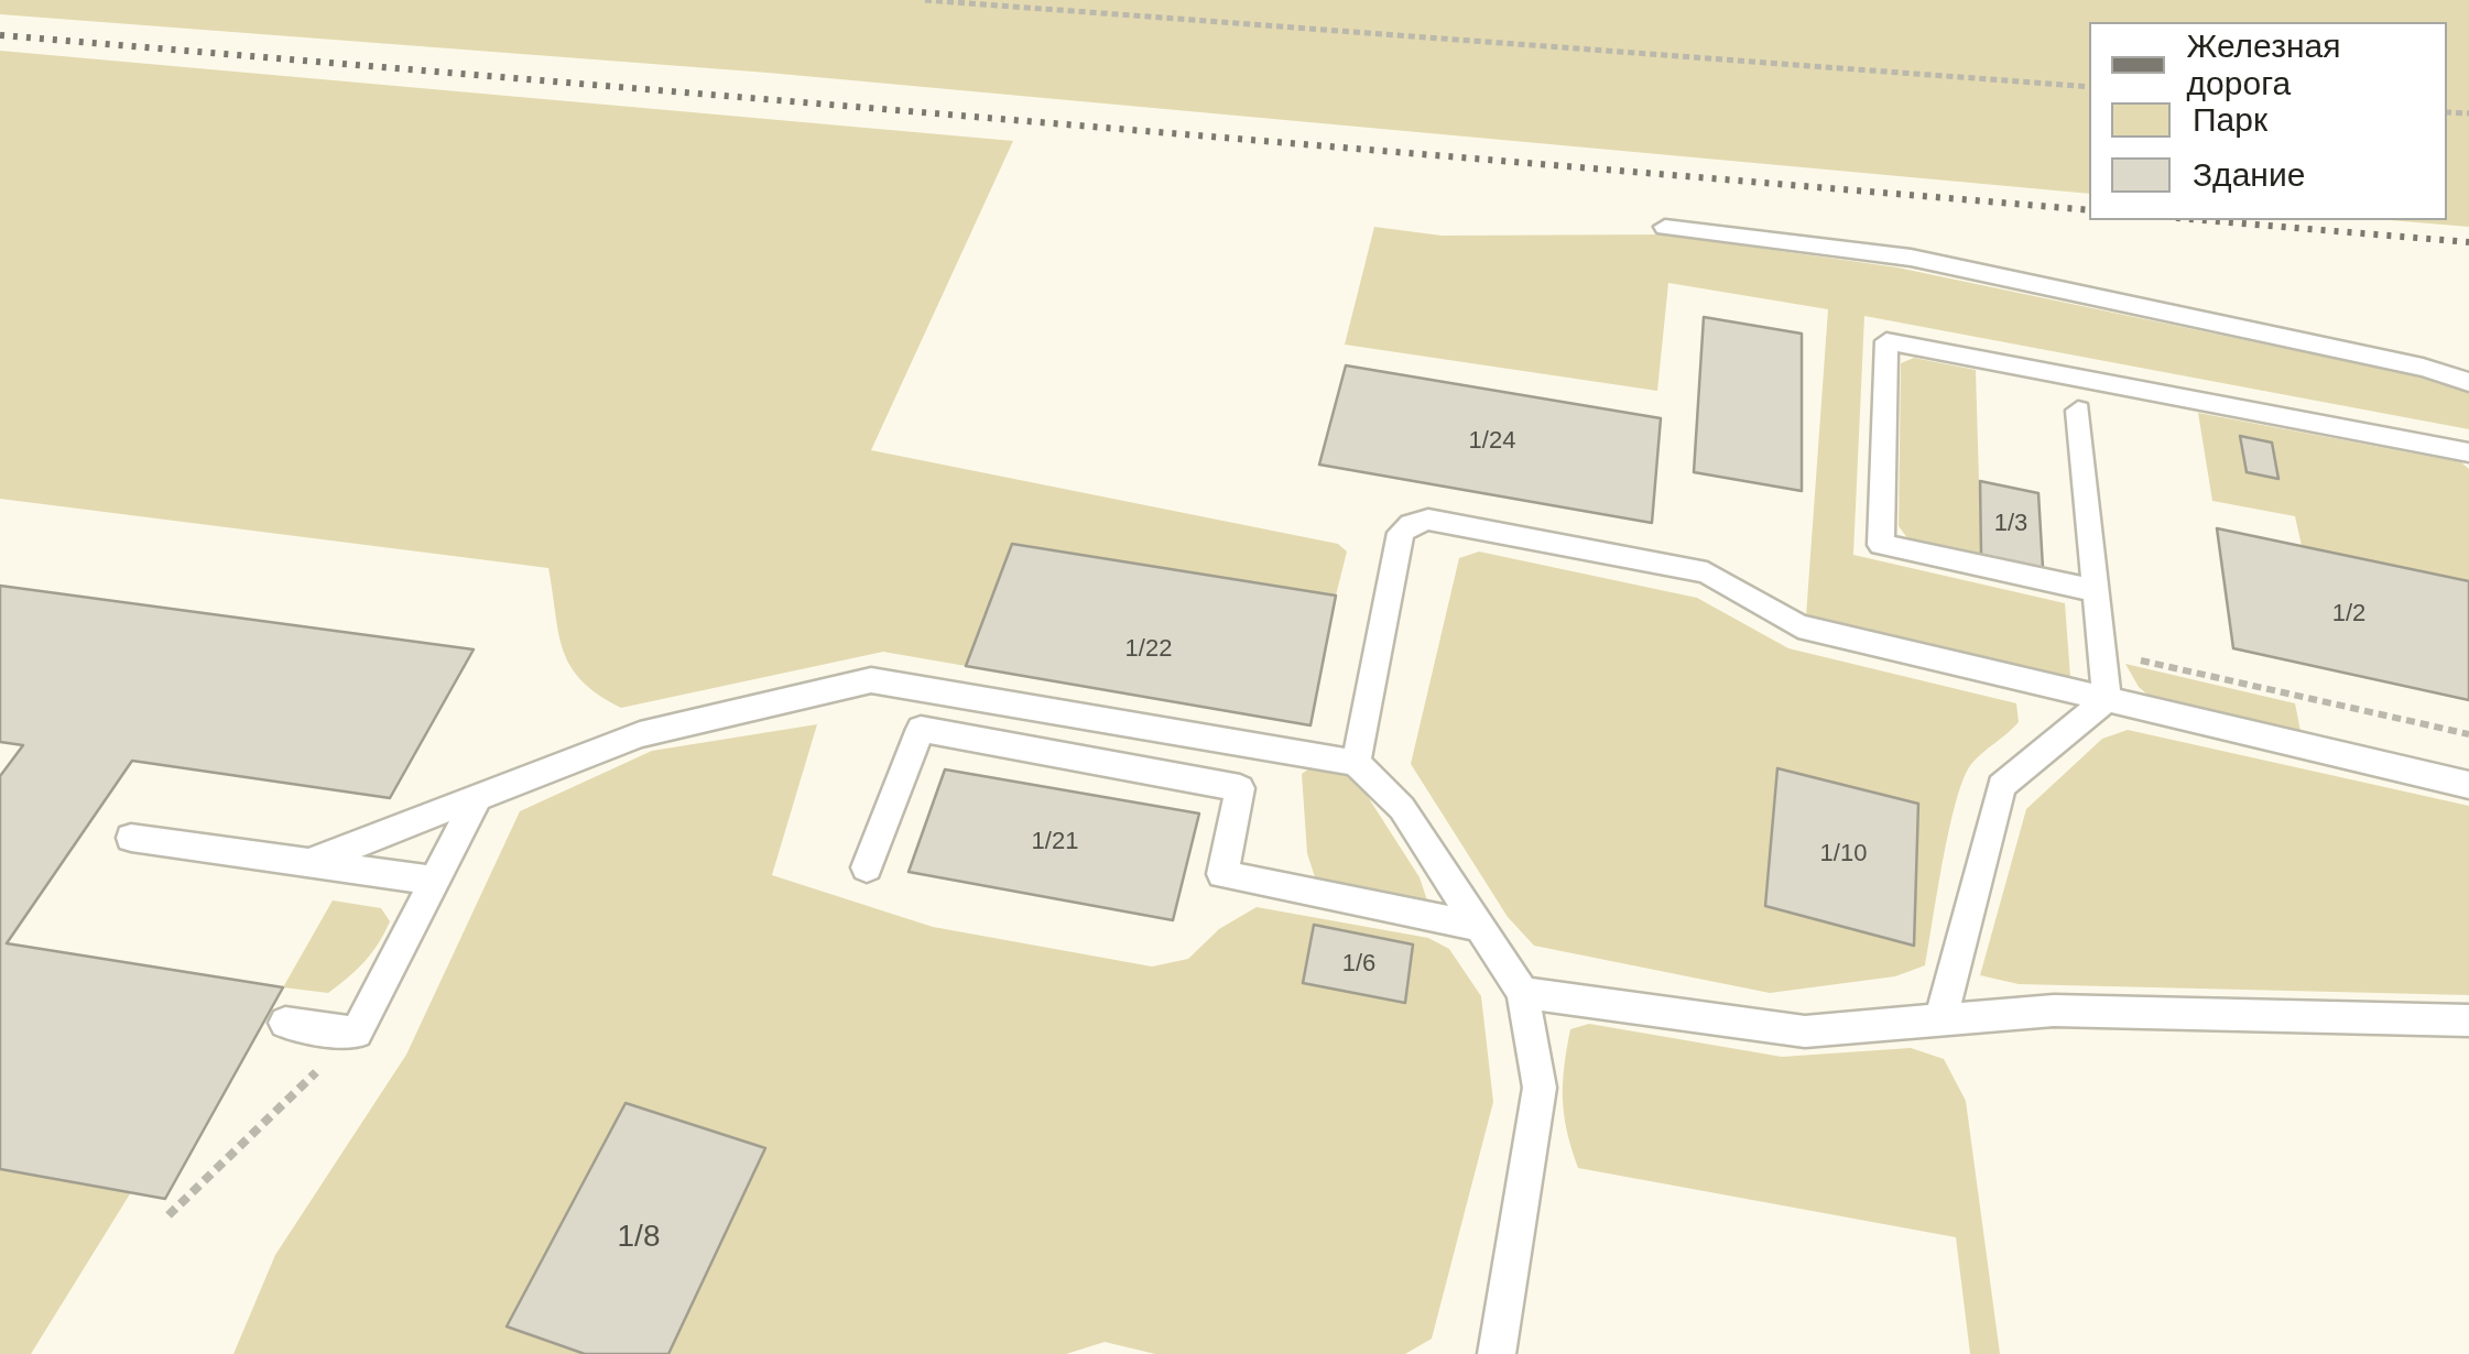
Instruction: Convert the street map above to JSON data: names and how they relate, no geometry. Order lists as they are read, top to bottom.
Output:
{
  "house_numbers": [
    "1/24",
    "1/3",
    "1/2",
    "1/22",
    "1/21",
    "1/10",
    "1/6",
    "1/8"
  ],
  "legend": ["Железная дорога", "Парк", "Здание"]
}
